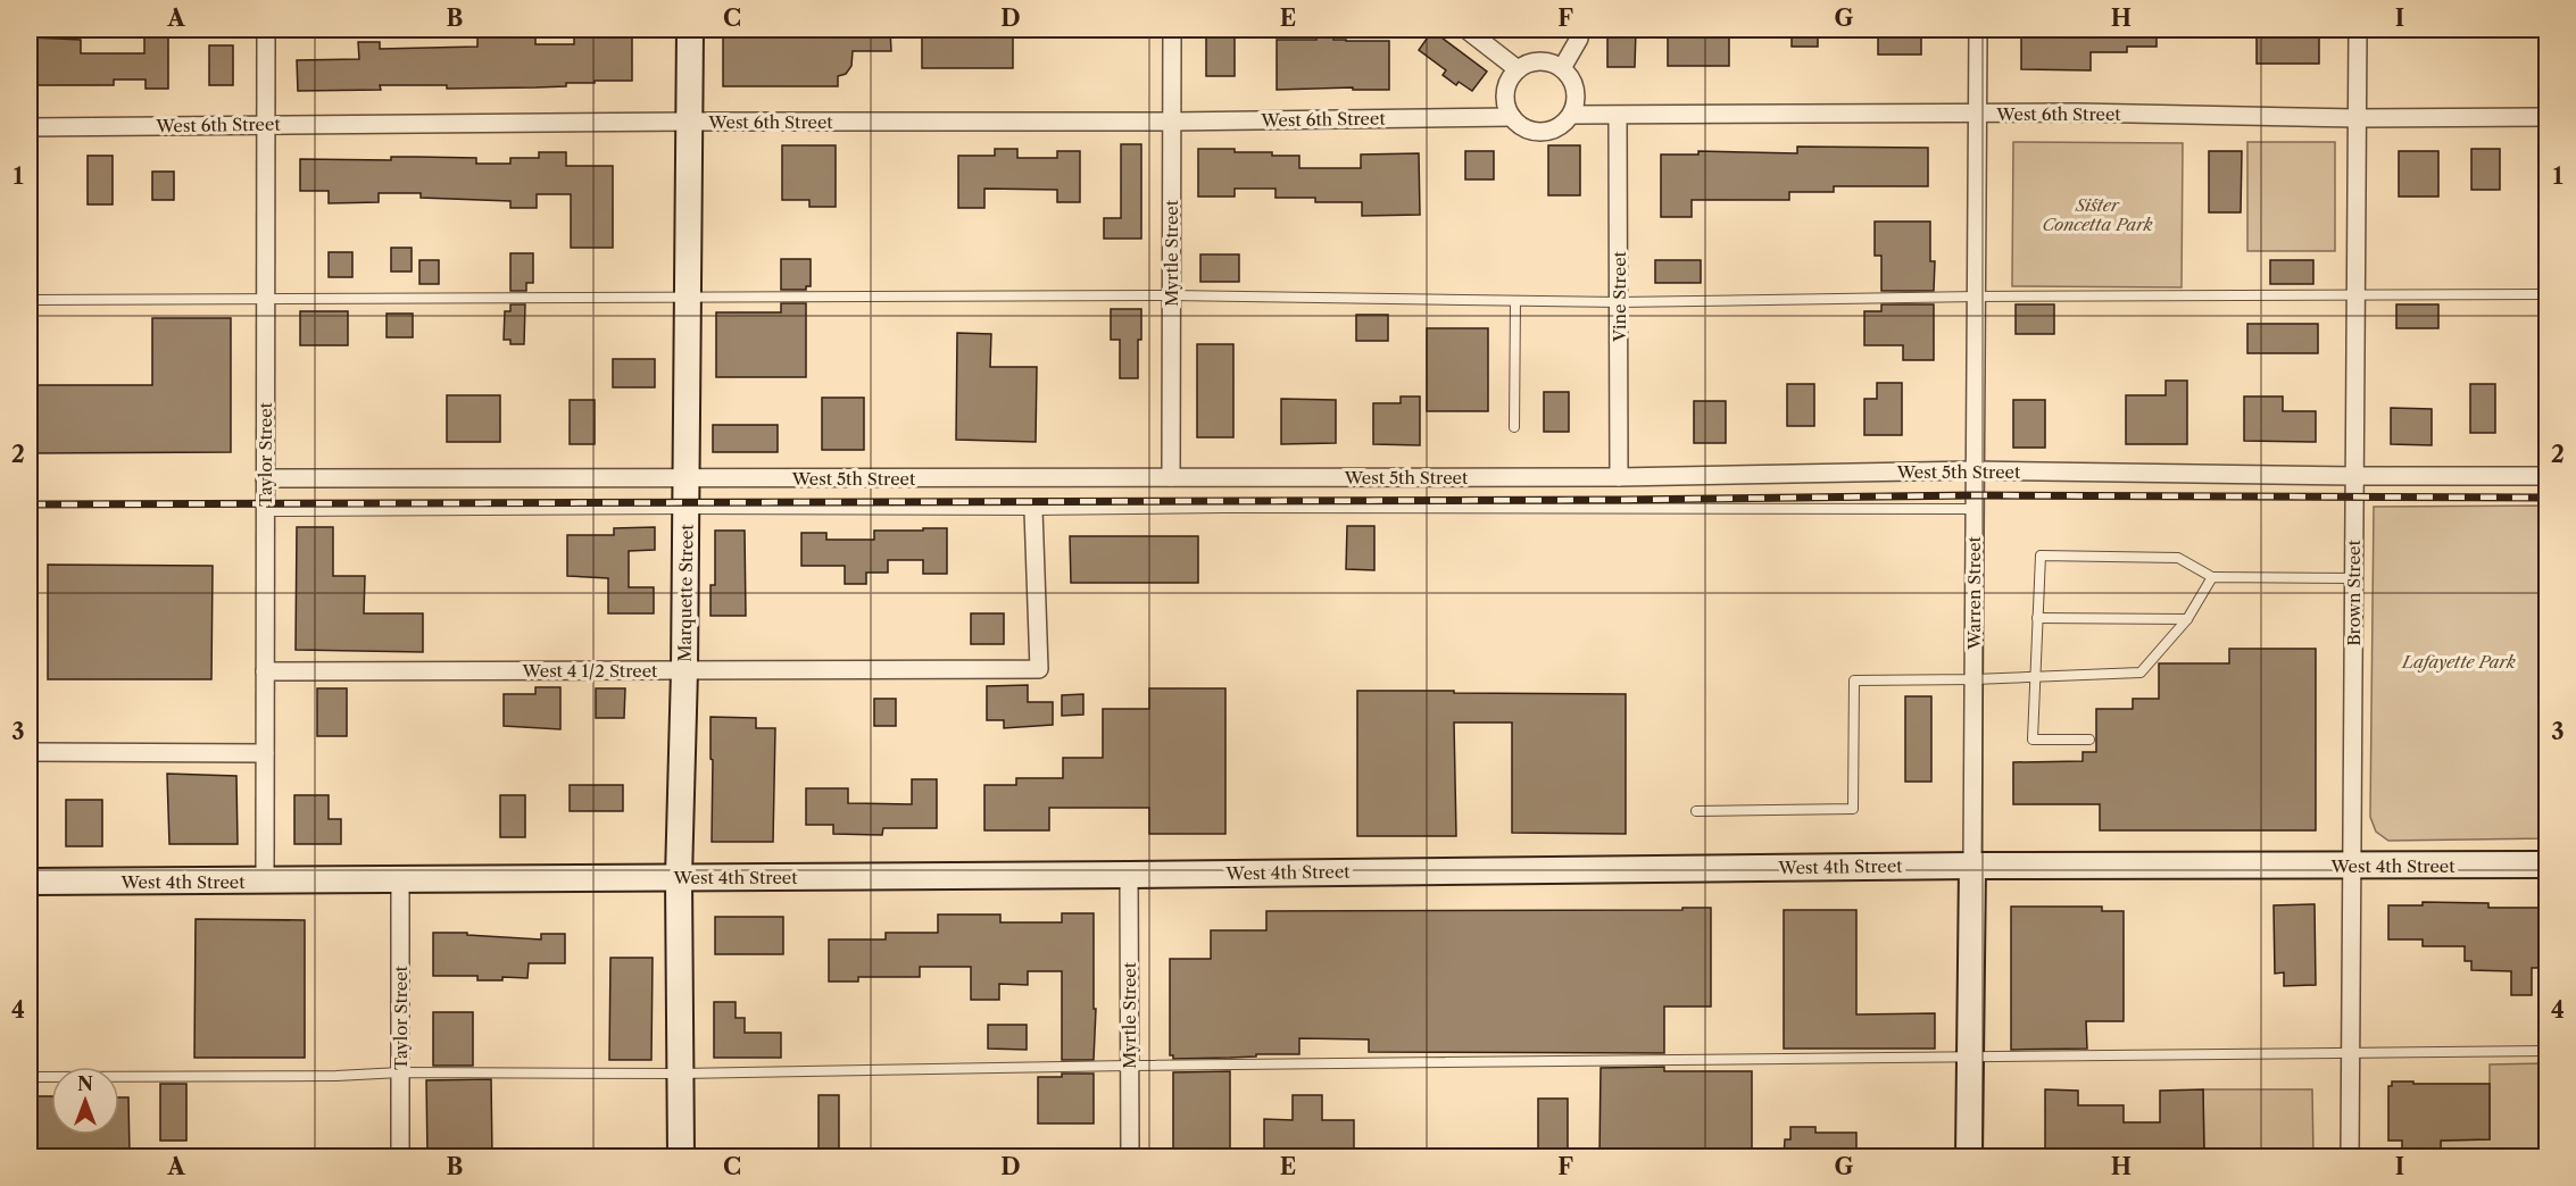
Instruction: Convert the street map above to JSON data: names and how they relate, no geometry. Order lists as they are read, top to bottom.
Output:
{
  "streets": {
    "main road": ["Marquette Street", "Warren Street", "West 4th Street"],
    "street": [
      "West 6th Street",
      "Myrtle Street",
      "Vine Street",
      "Taylor Street",
      "West 5th Street",
      "Brown Street",
      "West 4 1/2 Street"
    ]
  },
  "crossings": [
    ["West 6th Street", "Myrtle Street"],
    ["West 6th Street", "Vine Street"],
    ["West 6th Street", "Taylor Street"],
    ["West 6th Street", "Marquette Street"],
    ["West 6th Street", "Warren Street"],
    ["West 6th Street", "Brown Street"],
    ["Myrtle Street", "West 5th Street"],
    ["Myrtle Street", "West 4th Street"],
    ["Vine Street", "West 5th Street"],
    ["Taylor Street", "West 5th Street"],
    ["Taylor Street", "West 4 1/2 Street"],
    ["Taylor Street", "West 4th Street"],
    ["West 5th Street", "Marquette Street"],
    ["West 5th Street", "Warren Street"],
    ["West 5th Street", "Brown Street"],
    ["Marquette Street", "West 4 1/2 Street"],
    ["Marquette Street", "West 4th Street"],
    ["Warren Street", "West 4th Street"],
    ["Brown Street", "West 4th Street"]
  ],
  "parks": ["Sister Concetta Park", "Lafayette Park"],
  "north": "top",
  "grid": {
    "columns": [
      "A",
      "B",
      "C",
      "D",
      "E",
      "F",
      "G",
      "H",
      "I"
    ],
    "rows": [
      "1",
      "2",
      "3",
      "4"
    ]
  }
}
